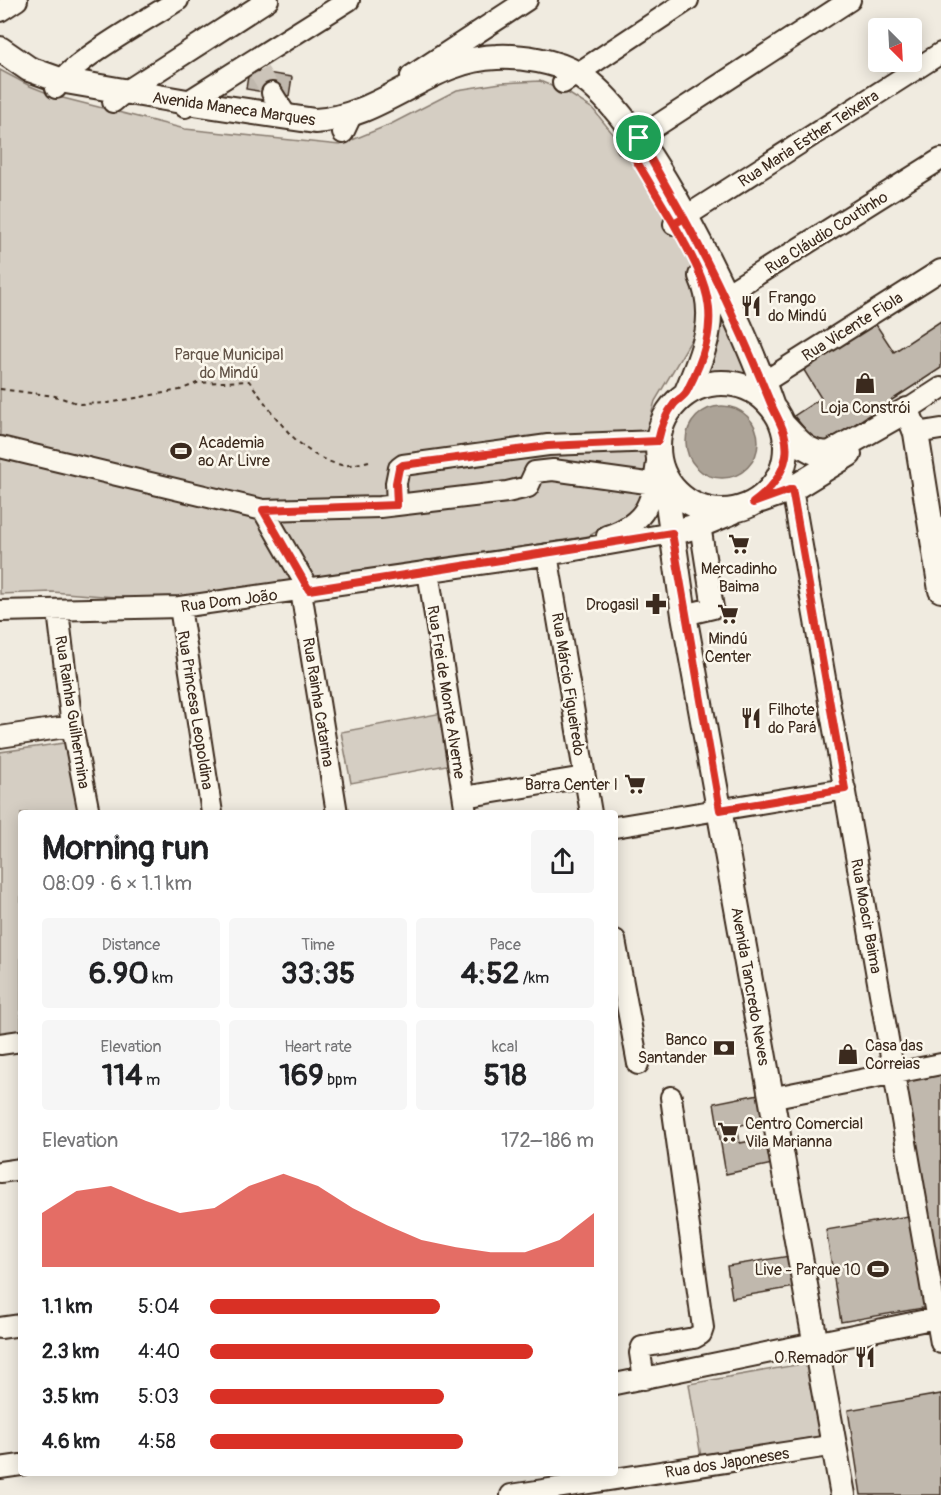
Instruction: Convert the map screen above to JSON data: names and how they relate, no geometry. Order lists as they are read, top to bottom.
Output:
{
  "streets": {
    "main road": ["Avenida Maneca Marques", "Rua Dom João", "Avenida Tancredo Neves"],
    "street": [
      "Rua Maria Esther Teixeira",
      "Rua Cláudio Coutinho",
      "Rua Vicente Fiola",
      "Rua Márcio Figueiredo",
      "Rua Frei de Monte Alverne",
      "Rua Rainha Catarina",
      "Rua Princesa Leopoldina",
      "Rua Rainha Guilhermina",
      "Rua Moacir Baima",
      "Rua dos Japoneses"
    ]
  },
  "crossings": [
    ["Avenida Maneca Marques", "Rua Maria Esther Teixeira"],
    ["Avenida Maneca Marques", "Rua Cláudio Coutinho"],
    ["Avenida Maneca Marques", "Rua Vicente Fiola"],
    ["Avenida Maneca Marques", "Rua Dom João"],
    ["Avenida Maneca Marques", "Avenida Tancredo Neves"],
    ["Rua Dom João", "Rua Márcio Figueiredo"],
    ["Rua Dom João", "Rua Frei de Monte Alverne"],
    ["Rua Dom João", "Rua Rainha Catarina"],
    ["Rua Dom João", "Rua Princesa Leopoldina"],
    ["Rua Dom João", "Rua Rainha Guilhermina"],
    ["Rua Dom João", "Avenida Tancredo Neves"],
    ["Avenida Tancredo Neves", "Rua dos Japoneses"]
  ],
  "parks": ["Parque Municipal do Mindú"],
  "places": {
    "restaurant": ["Frango do Mindú", "Filhote do Pará", "O Remador"],
    "shop": ["Loja Constrói", "Casa das Correias"],
    "sports": ["Academia ao Ar Livre", "Live - Parque 10"],
    "supermarket": [
      "Mercadinho Baima",
      "Mindú Center",
      "Barra Center I",
      "Centro Comercial Vila Marianna"
    ],
    "pharmacy": ["Drogasil"],
    "bank": ["Banco Santander"]
  },
  "north": "bottom right",
  "page": {
    "heading": ["Morning run", "08:09 · 6 × 1.1 km"],
    "stats": [
      ["Distance", "6.90 km"],
      ["Time", "33:35"],
      ["Pace", "4:52 /km"],
      ["Elevation", "114 m"],
      ["Heart rate", "169 bpm"],
      ["kcal", "518"]
    ],
    "chart": ["Elevation", "172–186 m"],
    "list": [
      {
        "name": "1.1 km",
        "note": "5:04"
      },
      {
        "name": "2.3 km",
        "note": "4:40"
      },
      {
        "name": "3.5 km",
        "note": "5:03"
      },
      {
        "name": "4.6 km",
        "note": "4:58"
      }
    ]
  }
}
